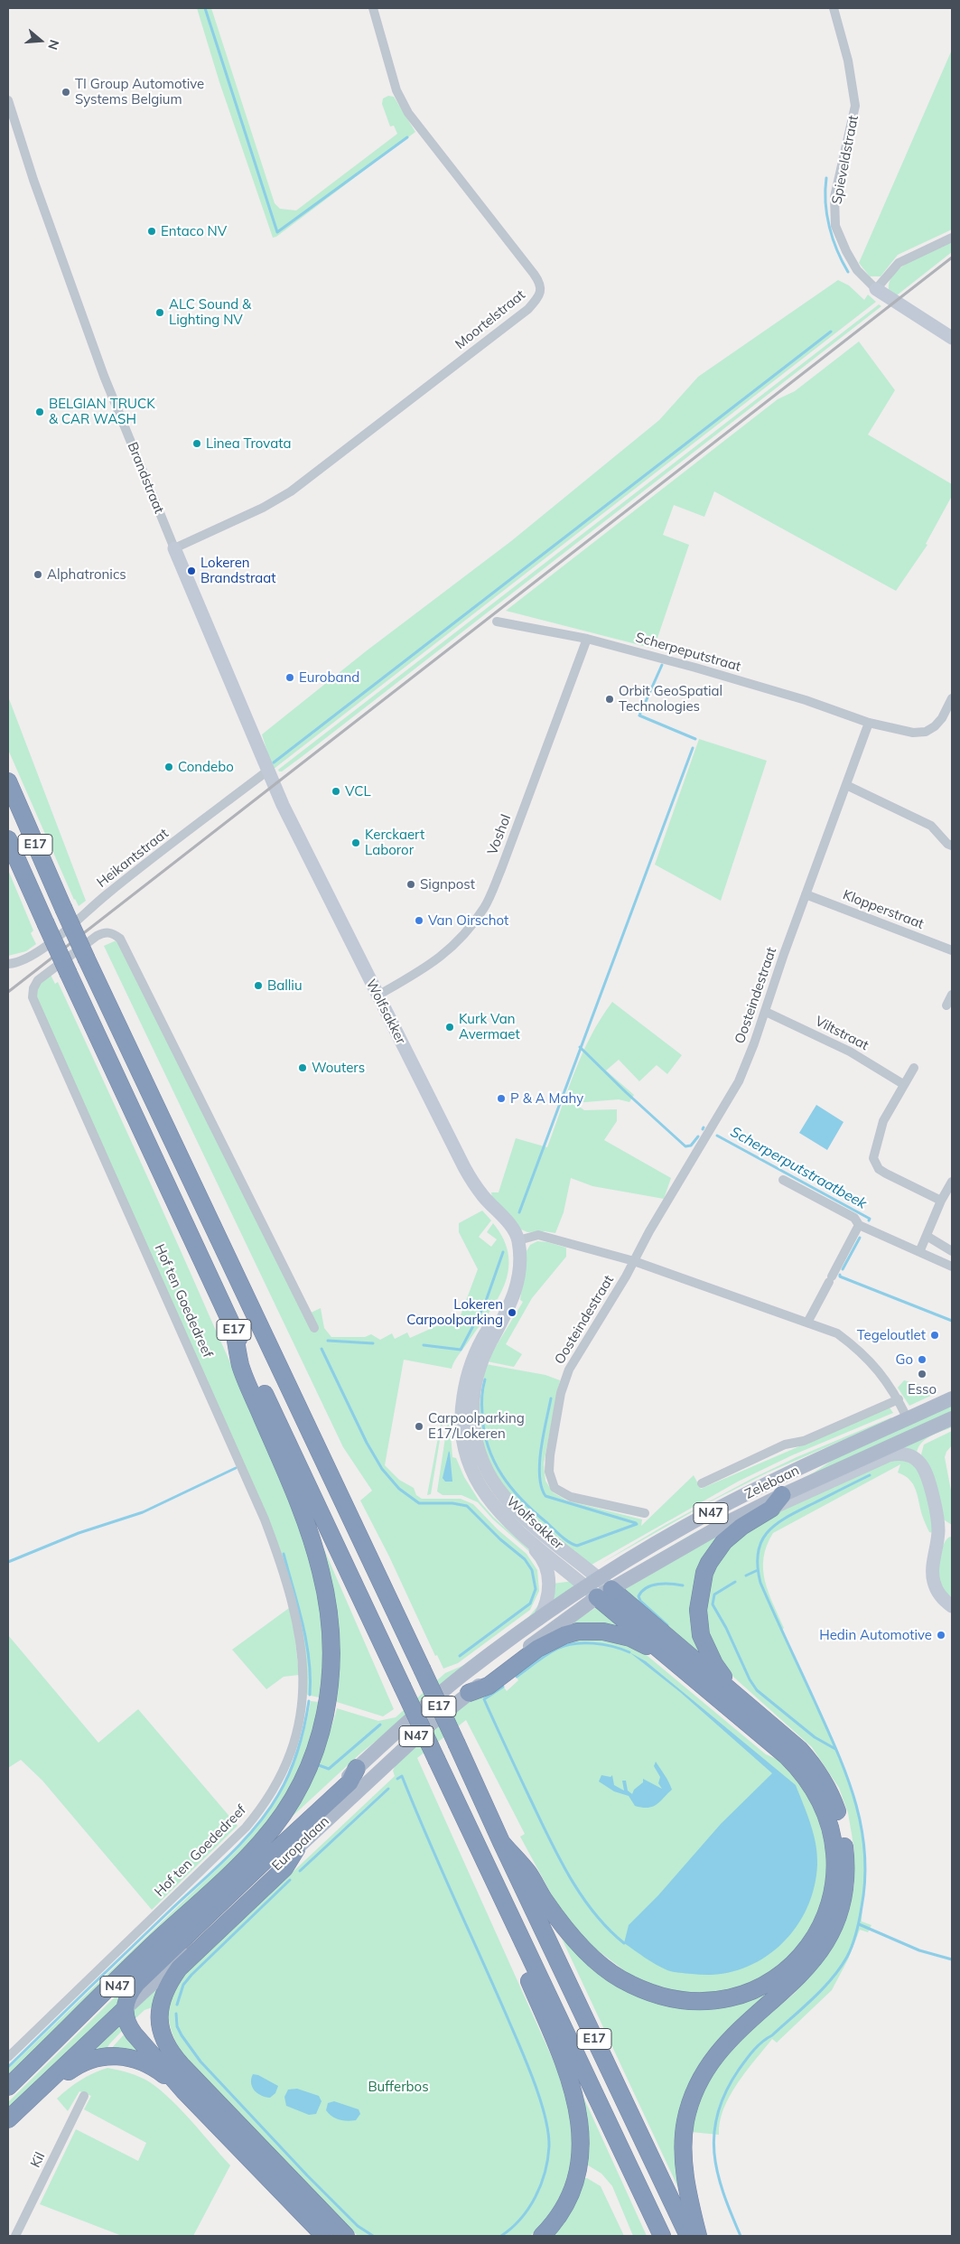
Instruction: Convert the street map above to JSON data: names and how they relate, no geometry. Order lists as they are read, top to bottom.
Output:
{
  "streets": {
    "highway": ["E17", "N47", "Europalaan"],
    "main road": ["Zelebaan"],
    "street": [
      "Spieveldstraat",
      "Moortelstraat",
      "Brandstraat",
      "Scherpeputstraat",
      "Voshol",
      "Heikantstraat",
      "Klopperstraat",
      "Oosteindestraat",
      "Wolfsakker",
      "Viltstraat",
      "Hof ten Goededreef",
      "Kil"
    ]
  },
  "crossings": [
    ["Moortelstraat", "Brandstraat"],
    ["Brandstraat", "Heikantstraat"],
    ["Brandstraat", "Wolfsakker"],
    ["Scherpeputstraat", "Voshol"],
    ["Scherpeputstraat", "Oosteindestraat"],
    ["Voshol", "Wolfsakker"],
    ["Heikantstraat", "Wolfsakker"],
    ["Klopperstraat", "Oosteindestraat"],
    ["Oosteindestraat", "Viltstraat"],
    ["Wolfsakker", "Zelebaan"],
    ["Wolfsakker", "Europalaan"],
    ["Zelebaan", "Europalaan"]
  ],
  "water": ["Scherperputstraatbeek"],
  "parks": ["Bufferbos"],
  "places": [
    "TI Group Automotive Systems Belgium",
    "Entaco NV",
    "ALC Sound & Lighting NV",
    "BELGIAN TRUCK & CAR WASH",
    "Linea Trovata",
    "Lokeren Brandstraat",
    "Alphatronics",
    "Euroband",
    "Orbit GeoSpatial Technologies",
    "Condebo",
    "VCL",
    "Kerckaert Laboror",
    "Signpost",
    "Van Oirschot",
    "Balliu",
    "Kurk Van Avermaet",
    "Wouters",
    "P & A Mahy",
    "Lokeren Carpoolparking",
    "Tegeloutlet",
    "Go",
    "Esso",
    "Carpoolparking E17/Lokeren",
    "Hedin Automotive"
  ],
  "north": "right"
}
